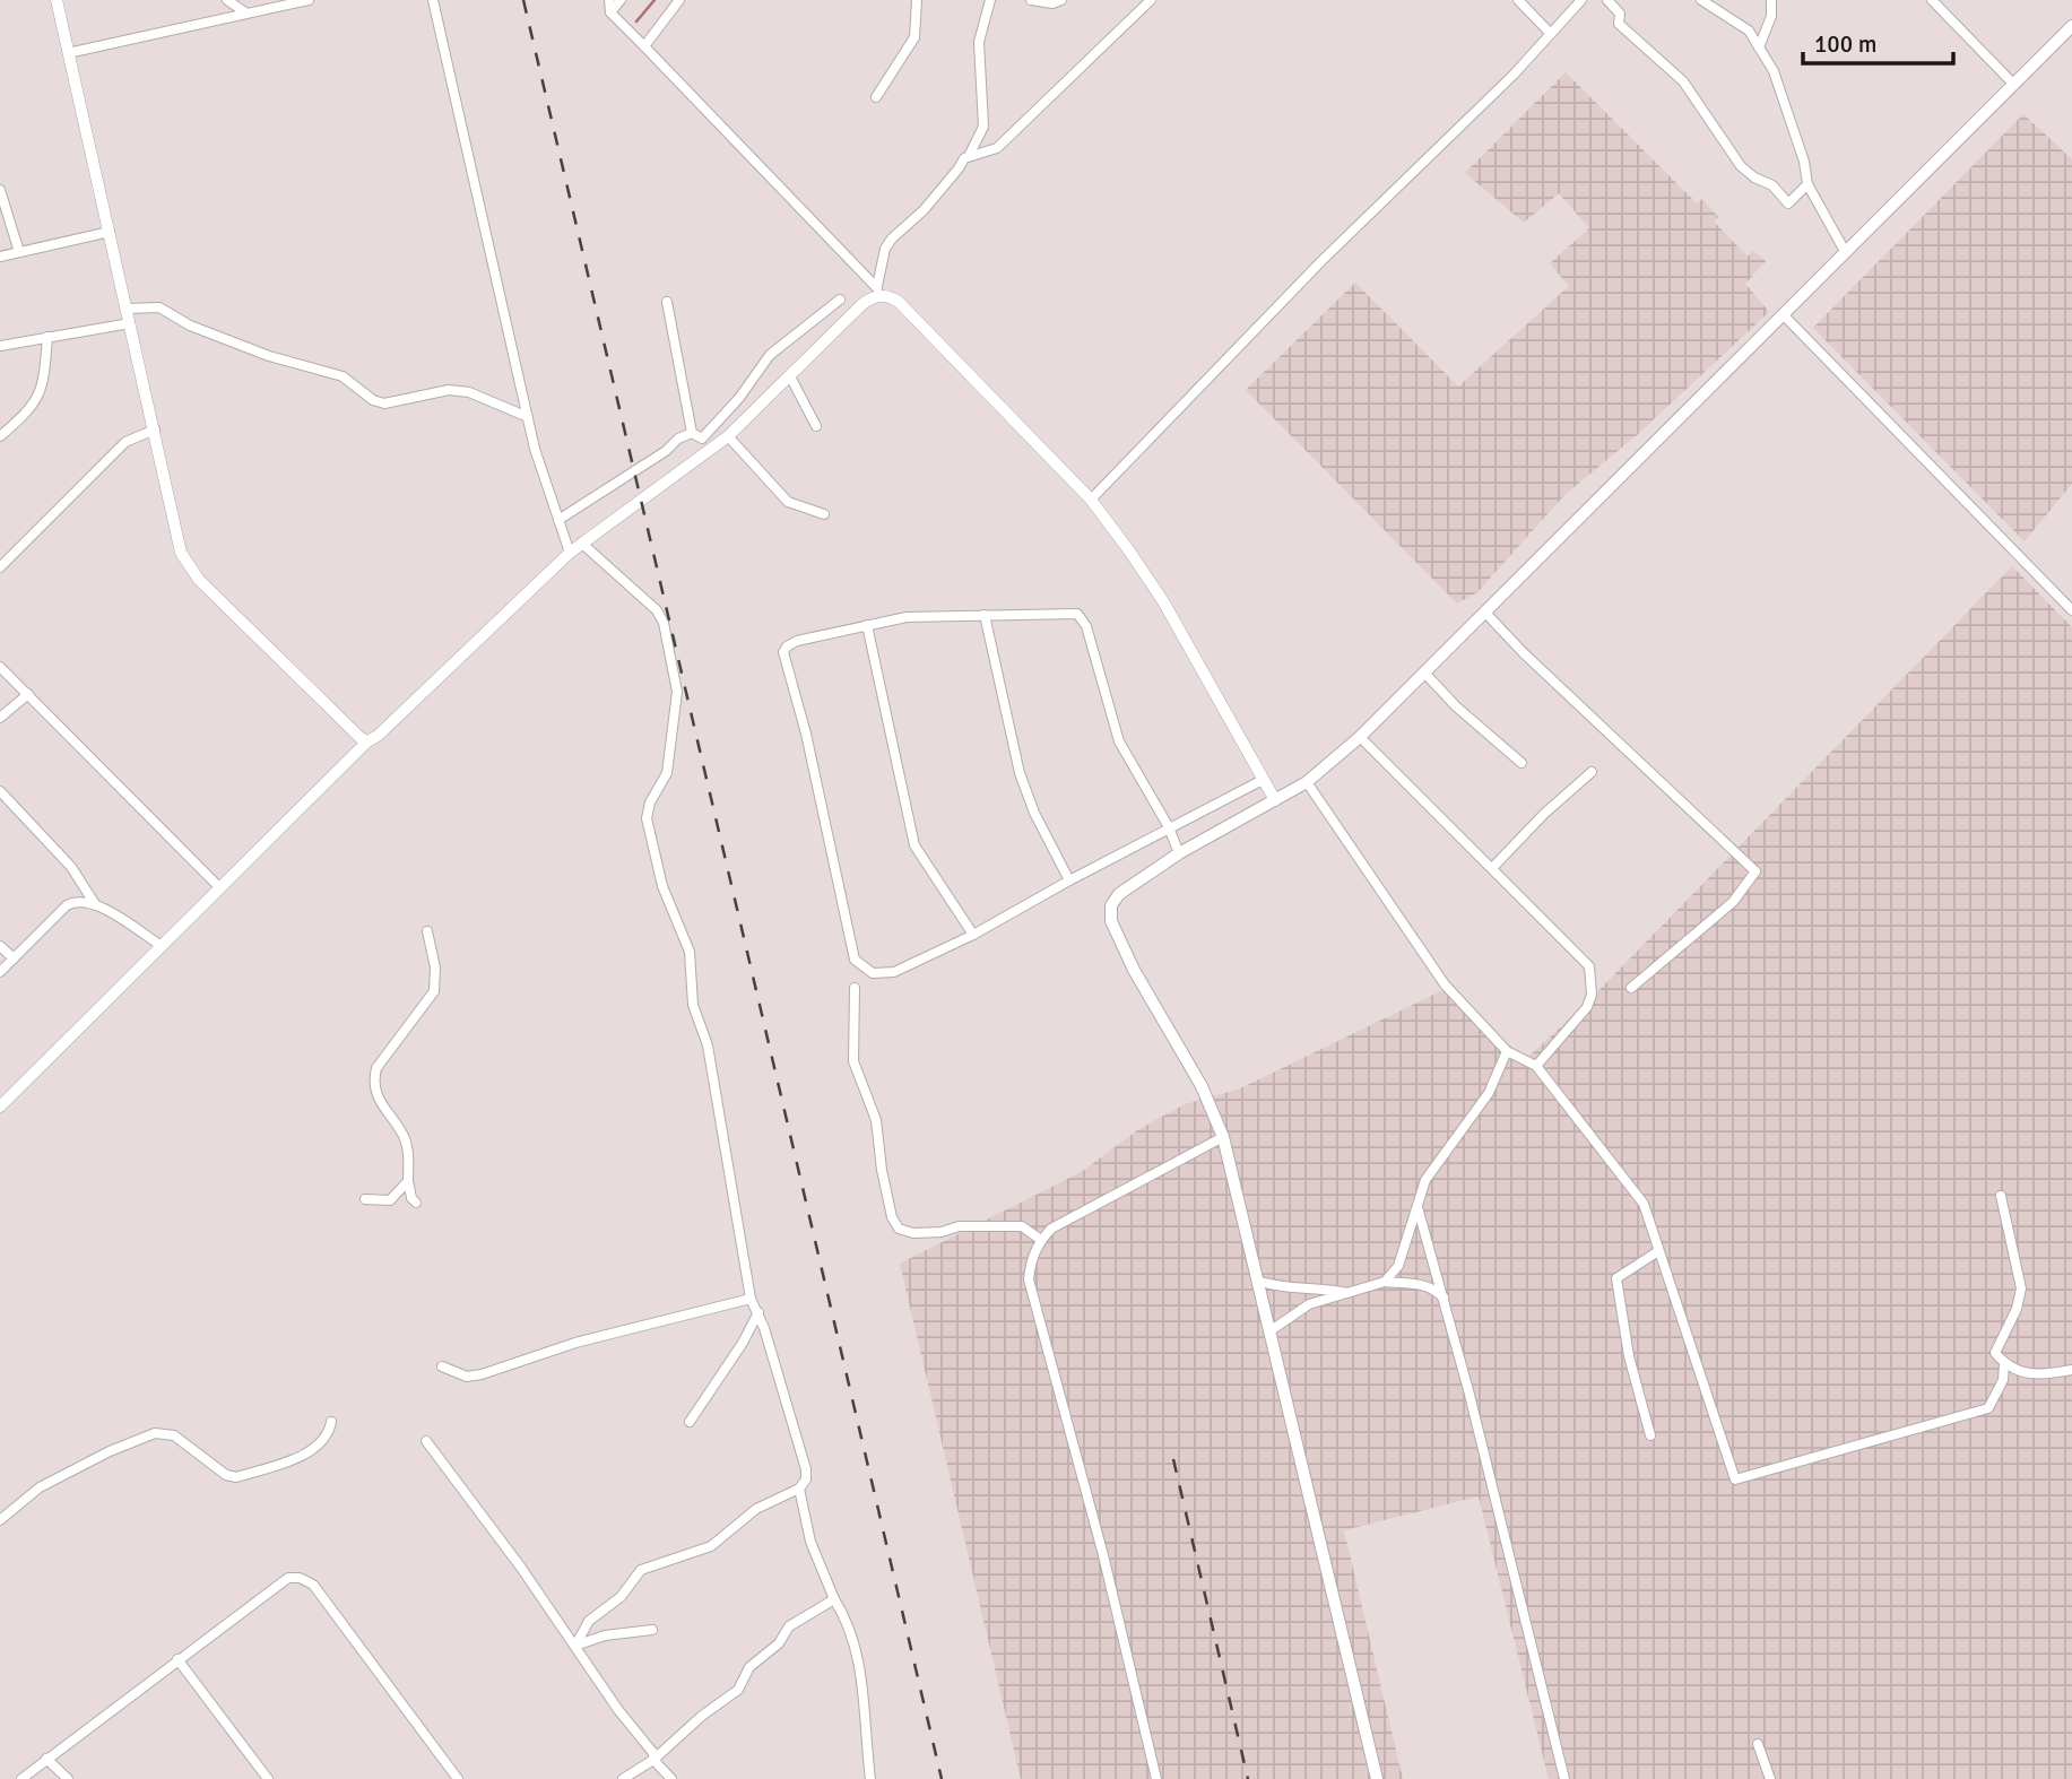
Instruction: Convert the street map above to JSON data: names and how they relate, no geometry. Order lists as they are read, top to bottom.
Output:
{
  "scale_bar": "100 m"
}
